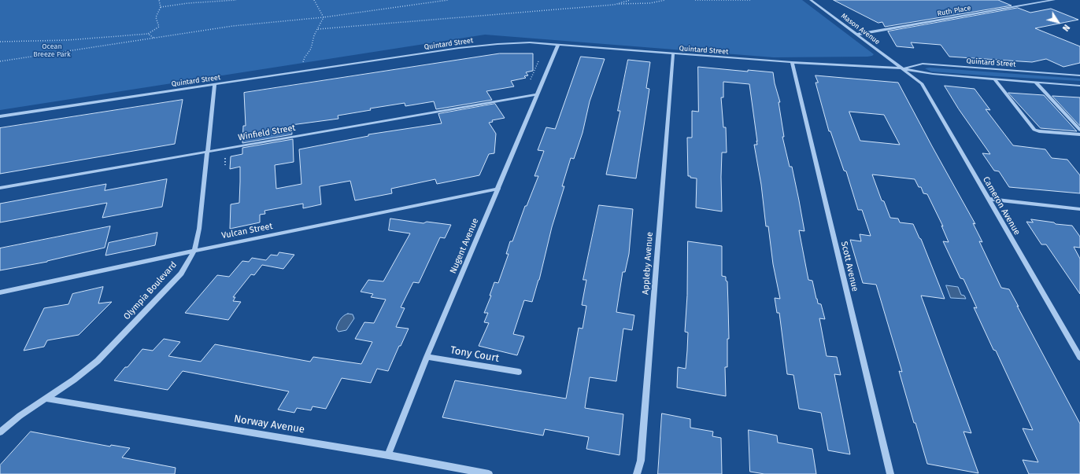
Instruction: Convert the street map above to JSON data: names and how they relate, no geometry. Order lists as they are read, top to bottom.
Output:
{
  "streets": {
    "street": [
      "Ruth Place",
      "Mason Avenue",
      "Quintard Street",
      "Winfield Street",
      "Cameron Avenue",
      "Vulcan Street",
      "Nugent Avenue",
      "Appleby Avenue",
      "Scott Avenue",
      "Olympia Boulevard",
      "Tony Court",
      "Norway Avenue"
    ]
  },
  "crossings": [
    ["Ruth Place", "Mason Avenue"],
    ["Mason Avenue", "Quintard Street"],
    ["Mason Avenue", "Cameron Avenue"],
    ["Quintard Street", "Cameron Avenue"],
    ["Quintard Street", "Nugent Avenue"],
    ["Quintard Street", "Appleby Avenue"],
    ["Quintard Street", "Scott Avenue"],
    ["Quintard Street", "Olympia Boulevard"],
    ["Winfield Street", "Nugent Avenue"],
    ["Winfield Street", "Olympia Boulevard"],
    ["Vulcan Street", "Nugent Avenue"],
    ["Vulcan Street", "Olympia Boulevard"],
    ["Nugent Avenue", "Tony Court"],
    ["Nugent Avenue", "Norway Avenue"],
    ["Olympia Boulevard", "Norway Avenue"]
  ],
  "parks": ["Ocean Breeze Park"],
  "north": "bottom right"
}
